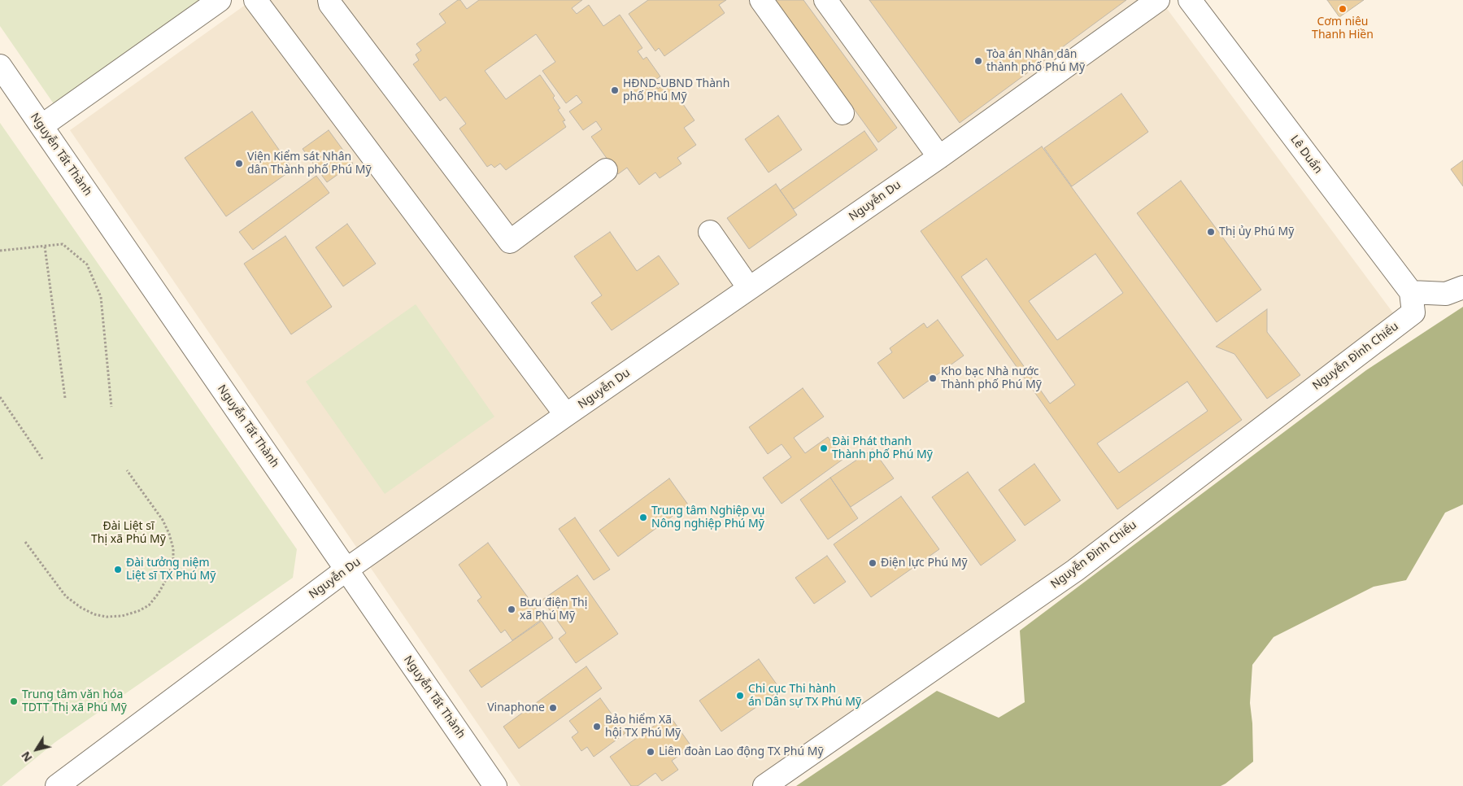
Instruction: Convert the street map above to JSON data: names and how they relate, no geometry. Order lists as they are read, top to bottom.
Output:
{
  "streets": {
    "street": [
      "Nguyễn Tất Thành",
      "Lê Duẩn",
      "Nguyễn Du",
      "Nguyễn Đình Chiểu"
    ]
  },
  "crossings": [
    ["Nguyễn Tất Thành", "Nguyễn Du"],
    ["Lê Duẩn", "Nguyễn Đình Chiểu"]
  ],
  "parks": ["Đài Liệt sĩ Thị xã Phú Mỹ"],
  "places": [
    "Cơm niêu Thanh Hiền",
    "Tòa án Nhân dân thành phố Phú Mỹ",
    "HĐND-UBND Thành phố Phú Mỹ",
    "Viện Kiểm sát Nhân dân Thành phố Phú Mỹ",
    "Thị ủy Phú Mỹ",
    "Kho bạc Nhà nước Thành phố Phú Mỹ",
    "Đài Phát thanh Thành phố Phú Mỹ",
    "Trung tâm Nghiệp vụ Nông nghiệp Phú Mỹ",
    "Điện lực Phú Mỹ",
    "Đài tưởng niệm Liệt sĩ TX Phú Mỹ",
    "Bưu điện Thị xã Phú Mỹ",
    "Chi cục Thi hành án Dân sự TX Phú Mỹ",
    "Trung tâm văn hóa TDTT Thị xã Phú Mỹ",
    "Vinaphone",
    "Bảo hiểm Xã hội TX Phú Mỹ",
    "Liên đoàn Lao động TX Phú Mỹ"
  ],
  "north": "bottom left"
}
